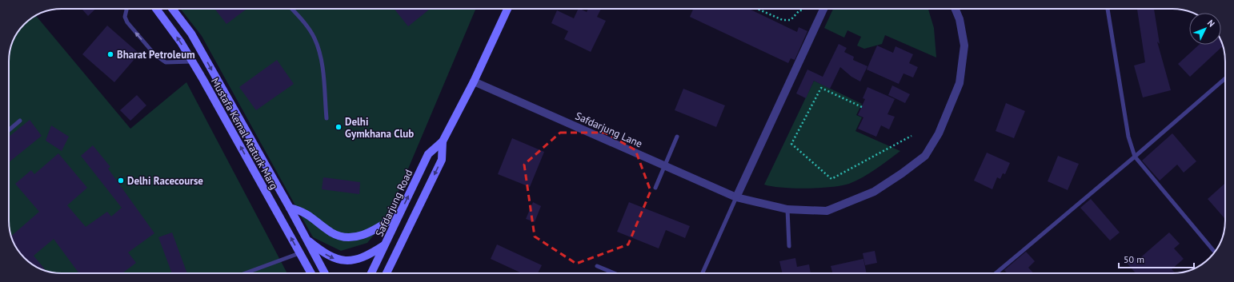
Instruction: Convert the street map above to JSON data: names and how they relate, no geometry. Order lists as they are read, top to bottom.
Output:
{
  "streets": {
    "main road": ["Mustafa Kemal Ataturk Marg", "Safdarjung Road"],
    "street": ["Safdarjung Lane"]
  },
  "crossings": [
    ["Safdarjung Lane", "Safdarjung Road"]
  ],
  "places": ["Bharat Petroleum", "Delhi Gymkhana Club", "Delhi Racecourse"],
  "scale_bar": "50 m",
  "north": "top right"
}
